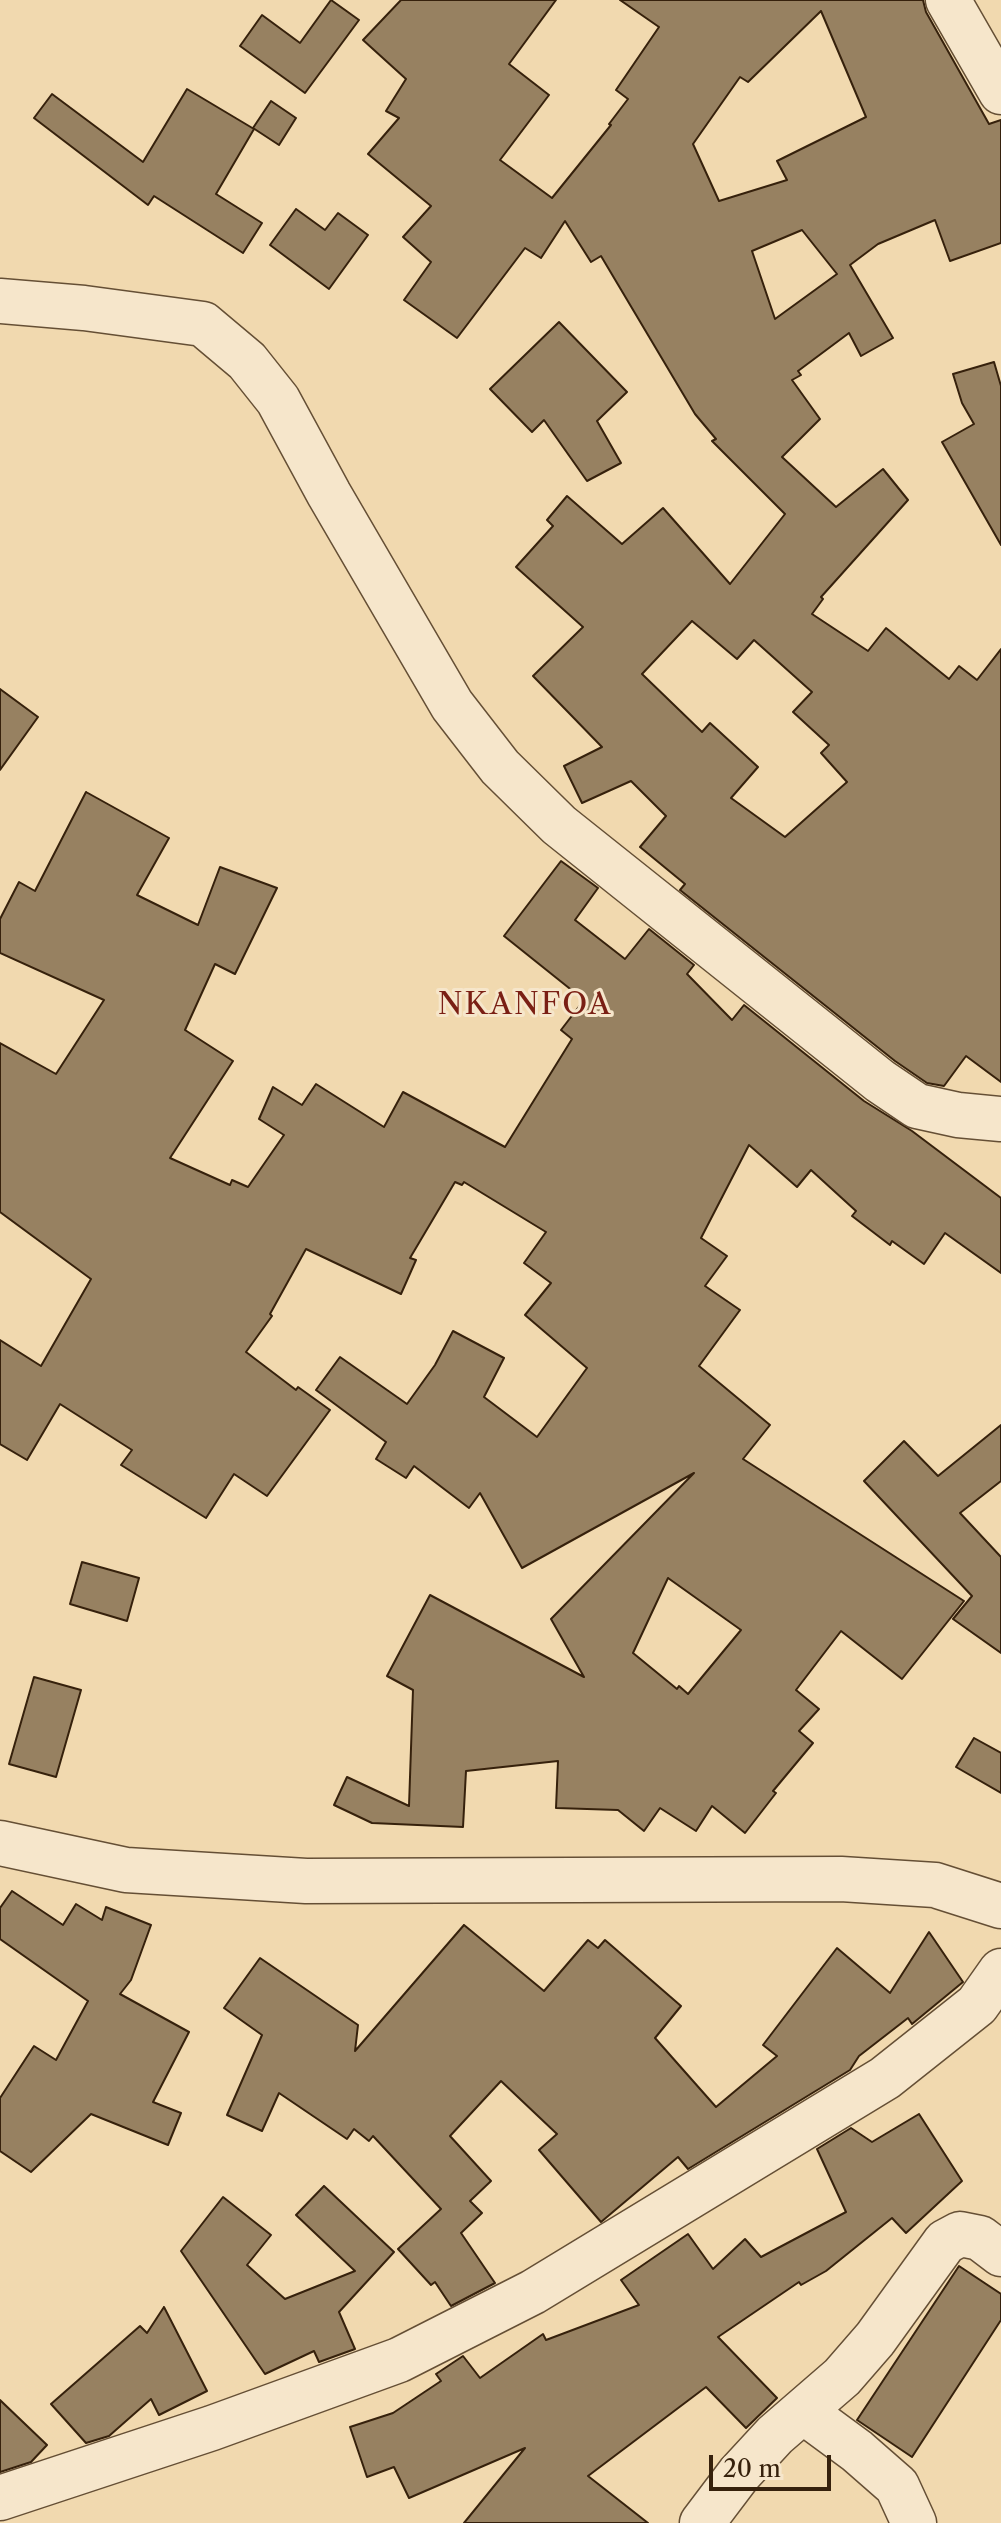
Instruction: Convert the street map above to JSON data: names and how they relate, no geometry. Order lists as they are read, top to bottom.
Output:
{
  "districts": ["NKANFOA"],
  "scale_bar": "20 m"
}
